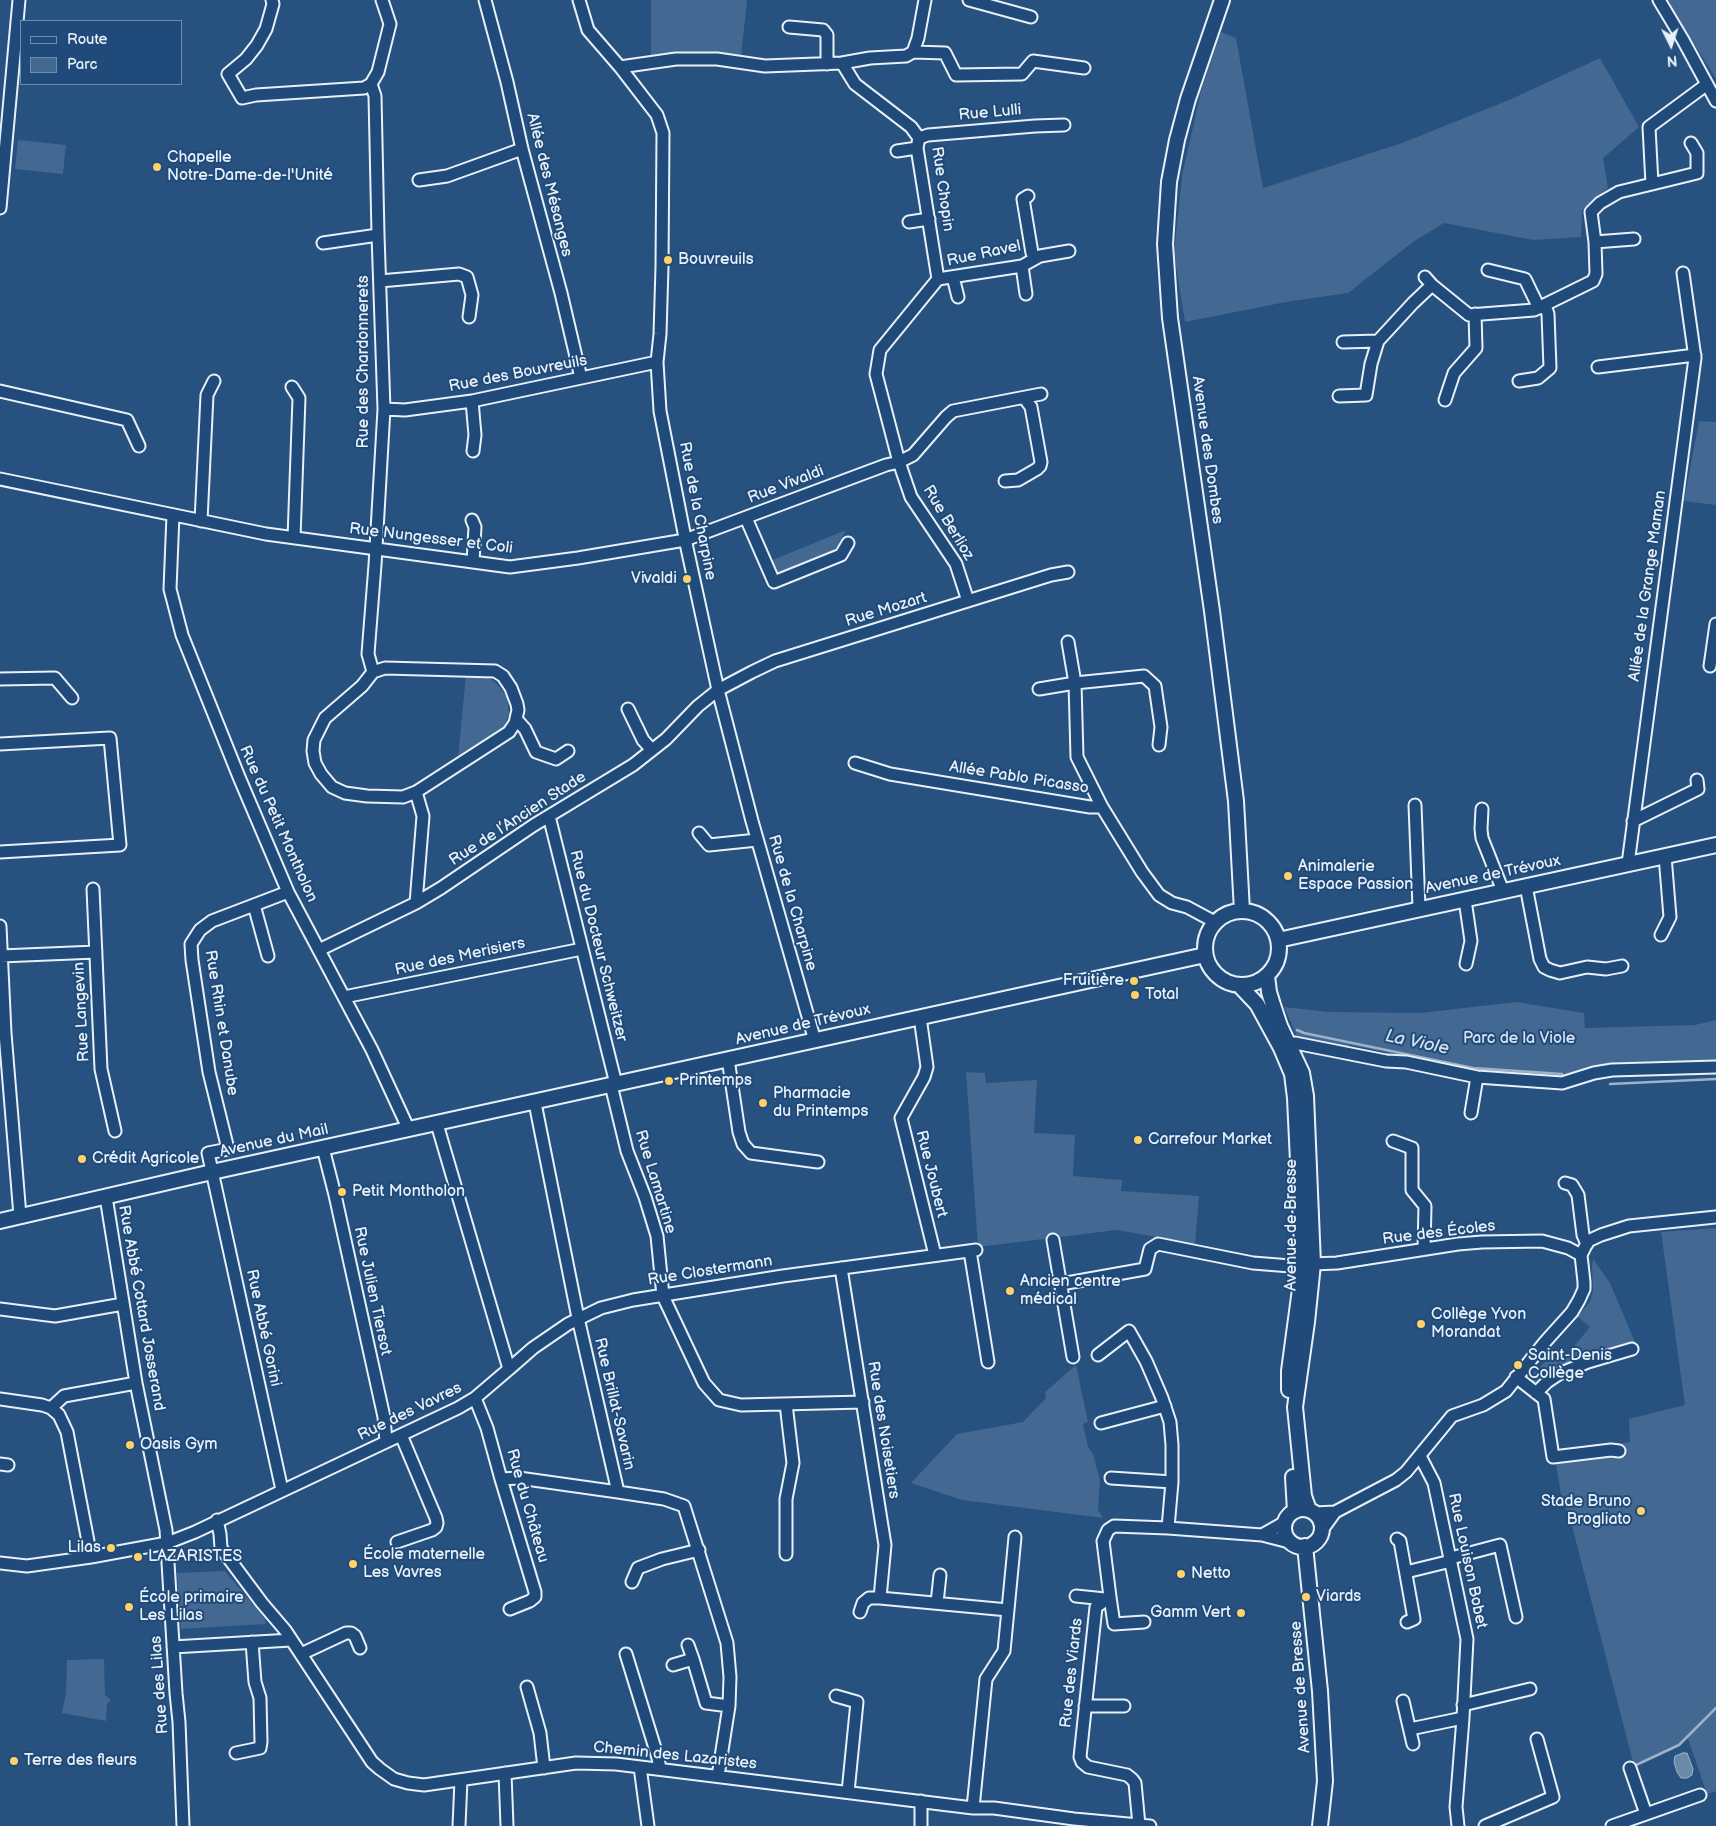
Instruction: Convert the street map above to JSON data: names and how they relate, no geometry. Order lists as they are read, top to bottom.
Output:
{
  "streets": {
    "main road": [
      "Avenue des Dombes",
      "Avenue de Trévoux",
      "Avenue du Mail",
      "Avenue de Bresse"
    ],
    "street": [
      "Rue Lulli",
      "Allée des Mésanges",
      "Rue Chopin",
      "Rue Ravel",
      "Rue des Chardonnerets",
      "Rue des Bouvreuils",
      "Rue Vivaldi",
      "Rue de la Charpine",
      "Rue Berlioz",
      "Rue Nungesser et Coli",
      "Allée de la Grange Maman",
      "Rue Mozart",
      "Allée Pablo Picasso",
      "Rue de l’Ancien Stade",
      "Rue du Petit Montholon",
      "Rue du Docteur Schweitzer",
      "Rue des Merisiers",
      "Rue Langevin",
      "Rue Rhin et Danube",
      "Rue Joubert",
      "Rue Lamartine",
      "Rue des Écoles",
      "Rue Clostermann",
      "Rue Julien Tiersot",
      "Rue Abbé Cottard Josserand",
      "Rue Abbé Gorini",
      "Rue Brillat-Savarin",
      "Rue des Vavres",
      "Rue des Noisetiers",
      "Rue du Château",
      "Rue Louison Bobet",
      "Rue des Viards",
      "Rue des Lilas",
      "Chemin des Lazaristes"
    ]
  },
  "crossings": [
    ["Rue Lulli", "Rue Chopin"],
    ["Allée des Mésanges", "Rue des Bouvreuils"],
    ["Rue Chopin", "Rue Ravel"],
    ["Rue des Chardonnerets", "Rue des Bouvreuils"],
    ["Rue des Chardonnerets", "Rue Nungesser et Coli"],
    ["Rue des Bouvreuils", "Rue de la Charpine"],
    ["Avenue des Dombes", "Allée Pablo Picasso"],
    ["Avenue des Dombes", "Avenue de Trévoux"],
    ["Avenue des Dombes", "Avenue de Bresse"],
    ["Rue Vivaldi", "Rue de la Charpine"],
    ["Rue Vivaldi", "Rue Berlioz"],
    ["Rue Vivaldi", "Rue Nungesser et Coli"],
    ["Rue de la Charpine", "Rue Nungesser et Coli"],
    ["Rue de la Charpine", "Rue Mozart"],
    ["Rue de la Charpine", "Rue de l’Ancien Stade"],
    ["Rue de la Charpine", "Avenue de Trévoux"],
    ["Rue Berlioz", "Rue Mozart"],
    ["Rue Nungesser et Coli", "Rue du Petit Montholon"],
    ["Allée de la Grange Maman", "Avenue de Trévoux"],
    ["Rue Mozart", "Rue de l’Ancien Stade"],
    ["Allée Pablo Picasso", "Avenue de Trévoux"],
    ["Allée Pablo Picasso", "Avenue de Bresse"],
    ["Rue de l’Ancien Stade", "Rue du Petit Montholon"],
    ["Rue de l’Ancien Stade", "Rue du Docteur Schweitzer"],
    ["Rue du Petit Montholon", "Avenue de Trévoux"],
    ["Rue du Petit Montholon", "Rue des Merisiers"],
    ["Rue du Petit Montholon", "Rue Rhin et Danube"],
    ["Rue du Petit Montholon", "Avenue du Mail"],
    ["Avenue de Trévoux", "Rue du Docteur Schweitzer"],
    ["Avenue de Trévoux", "Avenue du Mail"],
    ["Avenue de Trévoux", "Rue Joubert"],
    ["Avenue de Trévoux", "Rue Lamartine"],
    ["Avenue de Trévoux", "Avenue de Bresse"],
    ["Avenue de Trévoux", "Rue Brillat-Savarin"],
    ["Rue du Docteur Schweitzer", "Rue des Merisiers"],
    ["Rue du Docteur Schweitzer", "Rue Lamartine"],
    ["Rue Rhin et Danube", "Avenue du Mail"],
    ["Rue Rhin et Danube", "Rue Abbé Gorini"],
    ["Avenue du Mail", "Rue Julien Tiersot"],
    ["Avenue du Mail", "Rue Abbé Cottard Josserand"],
    ["Avenue du Mail", "Rue Abbé Gorini"],
    ["Rue Joubert", "Rue Clostermann"],
    ["Rue Lamartine", "Rue Clostermann"],
    ["Rue Lamartine", "Rue des Noisetiers"],
    ["Avenue de Bresse", "Rue des Écoles"],
    ["Rue Clostermann", "Rue Brillat-Savarin"],
    ["Rue Clostermann", "Rue des Vavres"],
    ["Rue Clostermann", "Rue des Noisetiers"],
    ["Rue Julien Tiersot", "Rue des Vavres"],
    ["Rue Abbé Cottard Josserand", "Rue des Vavres"],
    ["Rue Abbé Cottard Josserand", "Rue des Lilas"],
    ["Rue Abbé Gorini", "Rue des Vavres"],
    ["Rue Brillat-Savarin", "Chemin des Lazaristes"],
    ["Rue des Vavres", "Rue du Château"],
    ["Rue des Vavres", "Rue des Lilas"],
    ["Rue des Vavres", "Chemin des Lazaristes"],
    ["Rue des Viards", "Chemin des Lazaristes"]
  ],
  "water": ["La Viole"],
  "parks": ["Parc de la Viole"],
  "places": [
    "Chapelle Notre-Dame-de-l'Unité",
    "Bouvreuils",
    "Vivaldi",
    "Animalerie Espace Passion",
    "Fruitière",
    "Total",
    "Printemps",
    "Pharmacie du Printemps",
    "Carrefour Market",
    "Crédit Agricole",
    "Petit Montholon",
    "Ancien centre médical",
    "Collège Yvon Morandat",
    "Saint-Denis Collège",
    "Oasis Gym",
    "Stade Bruno Brogliato",
    "Lilas",
    "LAZARISTES",
    "École maternelle Les Vavres",
    "Netto",
    "Viards",
    "École primaire Les Lilas",
    "Gamm Vert",
    "Terre des fleurs"
  ],
  "legend": ["Route", "Parc"],
  "north": "bottom"
}
